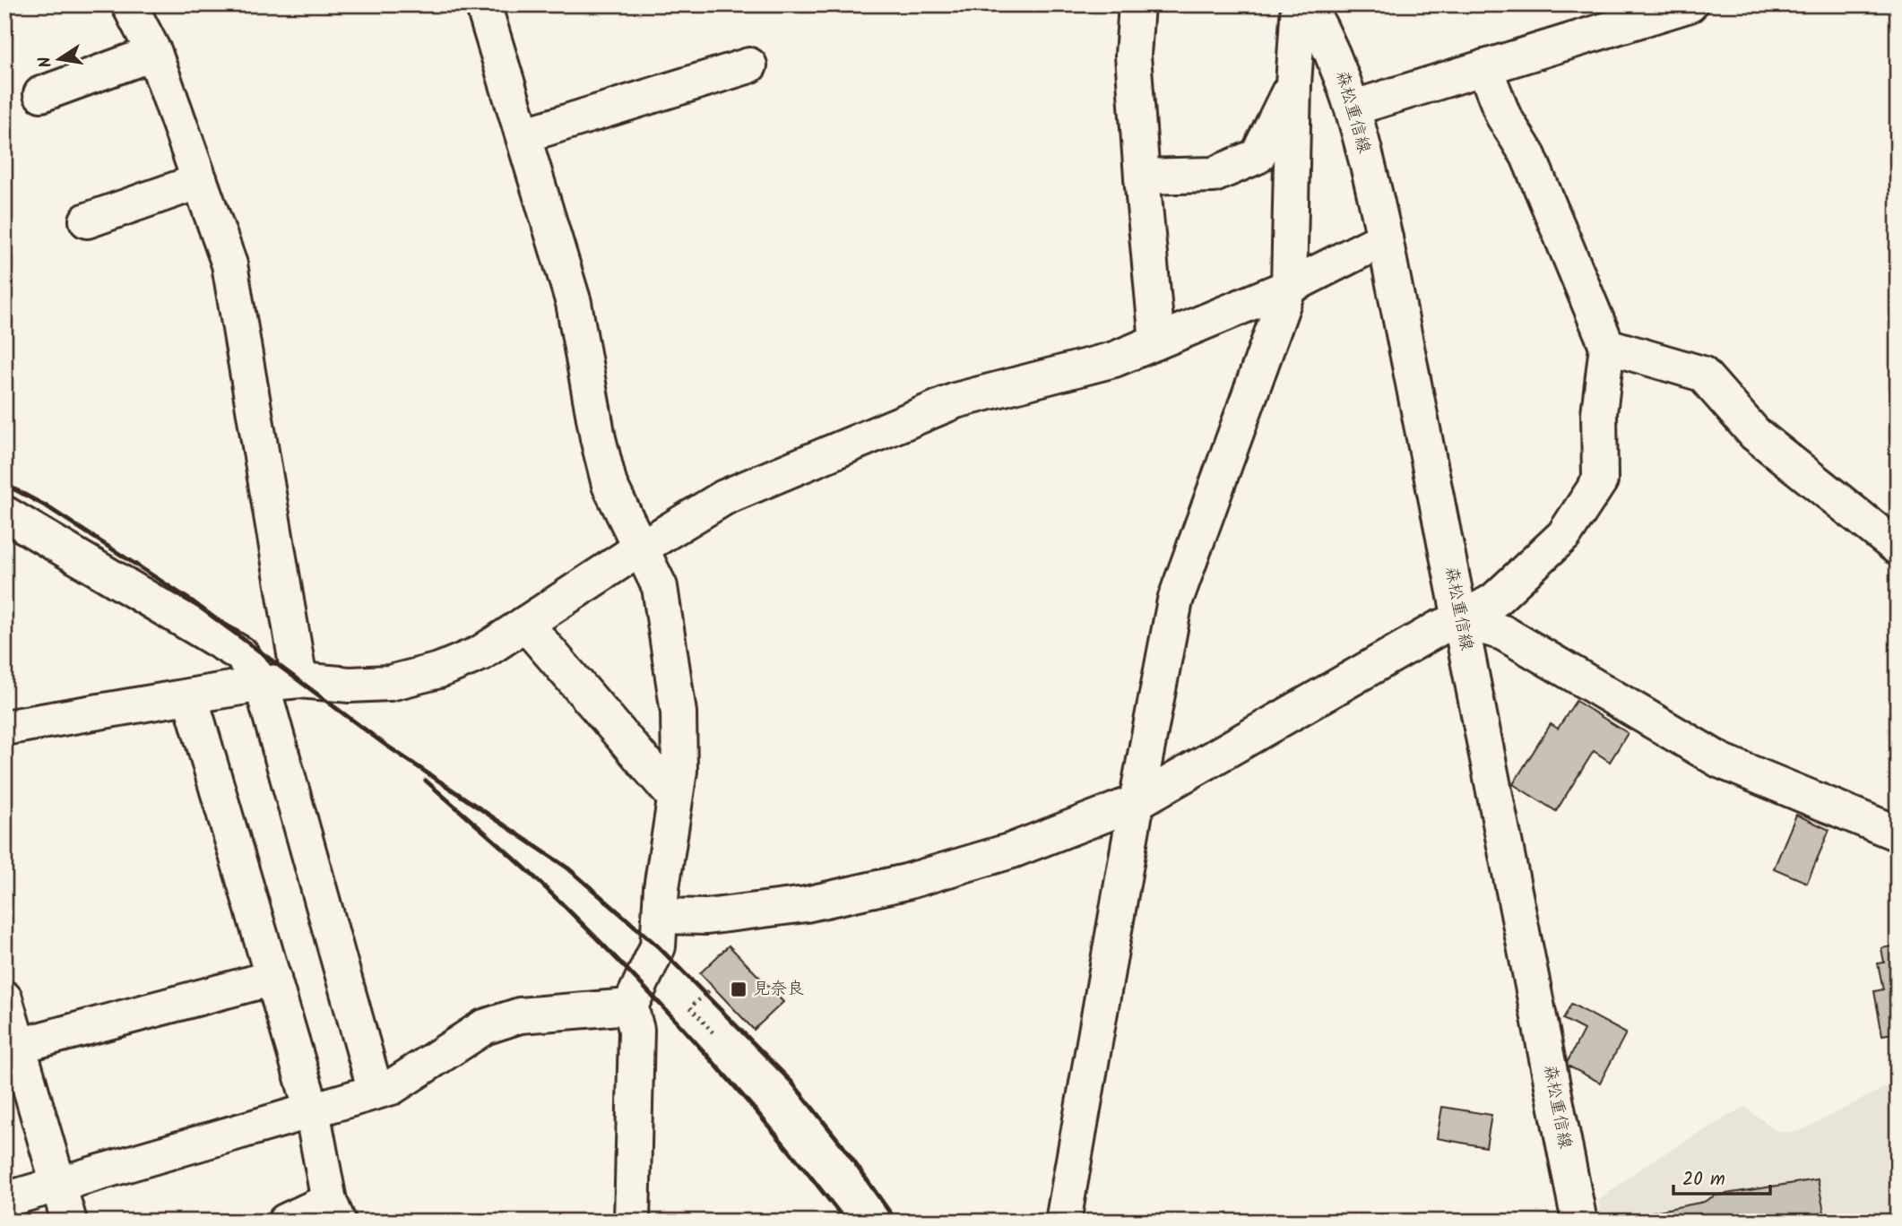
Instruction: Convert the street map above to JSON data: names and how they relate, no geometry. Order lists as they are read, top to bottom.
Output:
{
  "streets": {
    "street": ["森松重信線"]
  },
  "places": {
    "transit": ["見奈良"]
  },
  "scale_bar": "20 m",
  "north": "left"
}
